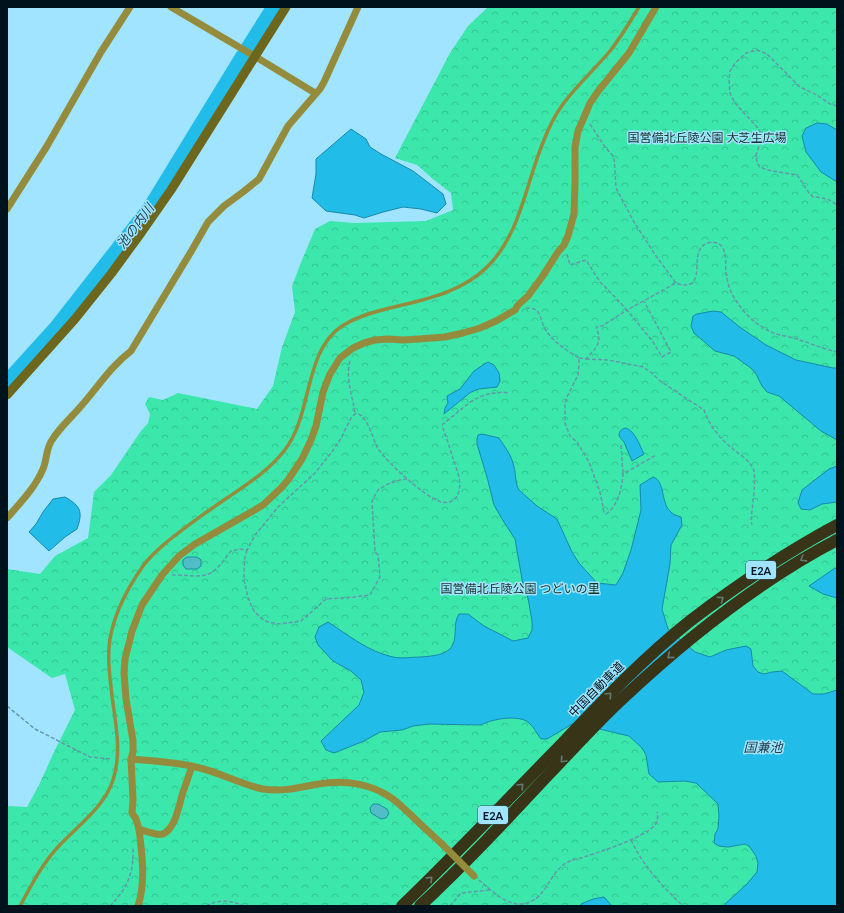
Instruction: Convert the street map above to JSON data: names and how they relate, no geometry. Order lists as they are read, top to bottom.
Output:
{
  "streets": {
    "highway": ["E2A", "中国自動車道"]
  },
  "water": ["池の内川", "国兼池"],
  "parks": ["国営備北丘陵公園 大芝生広場", "国営備北丘陵公園 つどいの里"]
}
